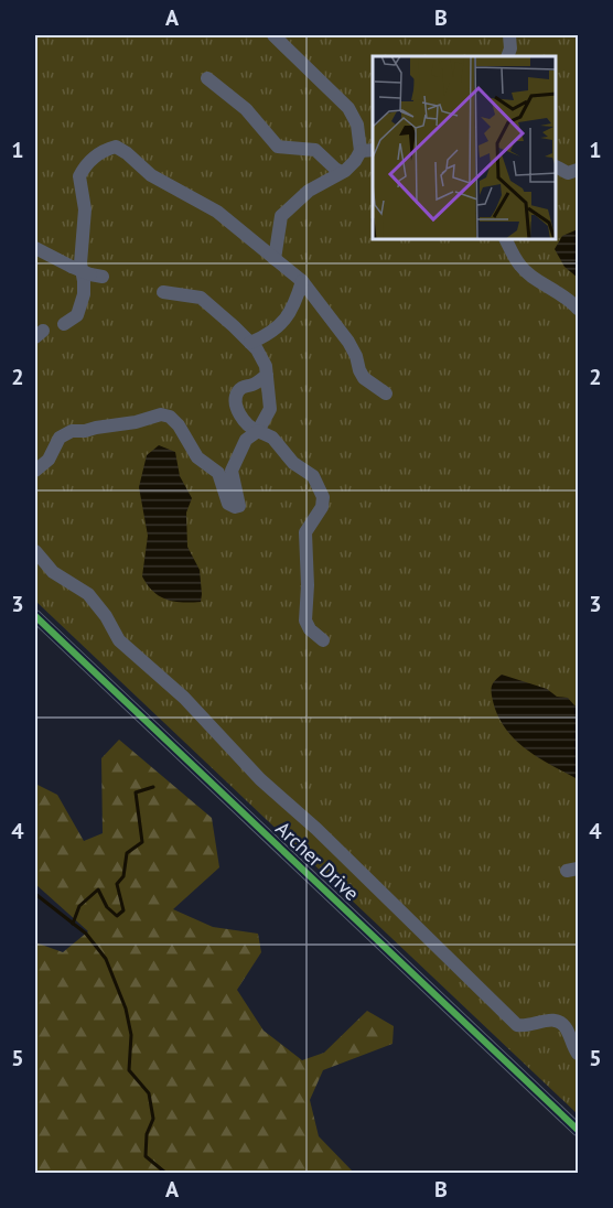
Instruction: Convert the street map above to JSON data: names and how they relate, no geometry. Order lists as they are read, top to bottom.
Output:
{
  "streets": {
    "street": ["Archer Drive"]
  },
  "grid": {
    "columns": ["A", "B"],
    "rows": [
      "1",
      "2",
      "3",
      "4",
      "5"
    ]
  }
}
